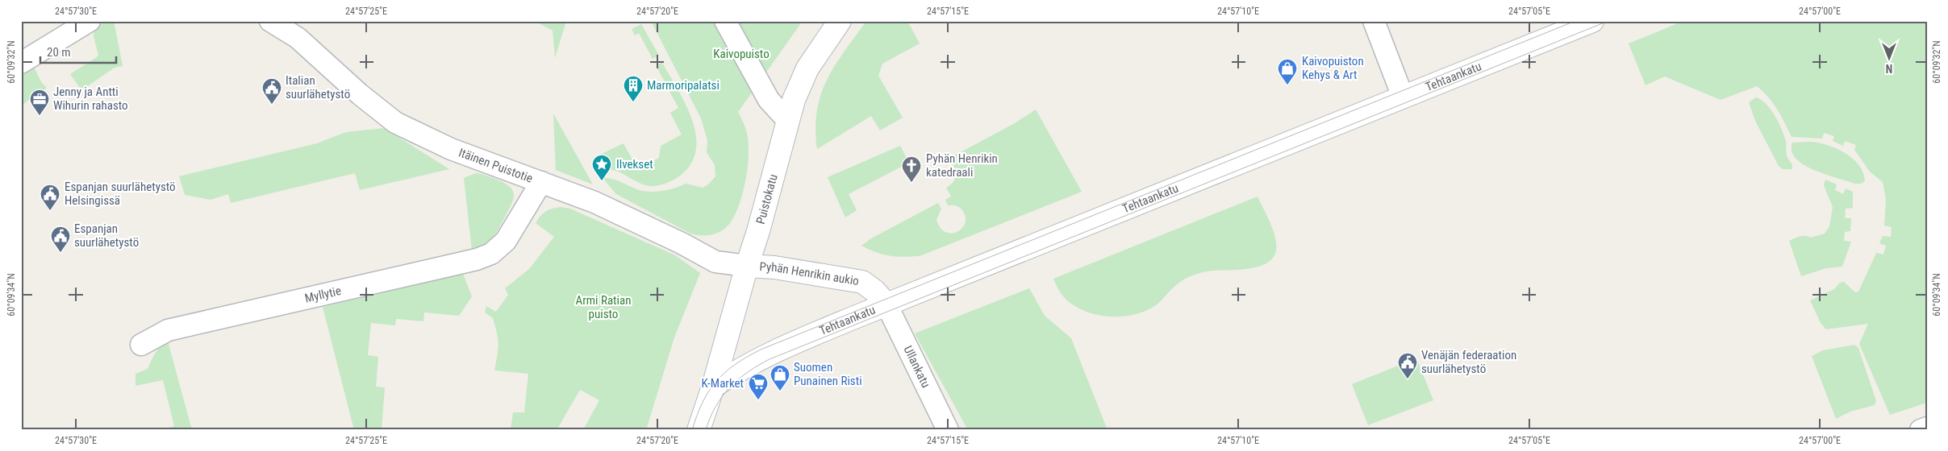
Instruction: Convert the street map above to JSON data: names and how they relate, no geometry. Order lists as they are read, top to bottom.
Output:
{
  "streets": {
    "street": [
      "Tehtaankatu",
      "Itäinen Puistotie",
      "Puistokatu",
      "Pyhän Henrikin aukio",
      "Myllytie",
      "Ullankatu"
    ]
  },
  "crossings": [
    ["Tehtaankatu", "Puistokatu"],
    ["Tehtaankatu", "Pyhän Henrikin aukio"],
    ["Tehtaankatu", "Ullankatu"],
    ["Itäinen Puistotie", "Puistokatu"],
    ["Itäinen Puistotie", "Pyhän Henrikin aukio"],
    ["Itäinen Puistotie", "Myllytie"],
    ["Puistokatu", "Pyhän Henrikin aukio"],
    ["Pyhän Henrikin aukio", "Ullankatu"]
  ],
  "parks": ["Kaivopuisto", "Armi Ratian puisto"],
  "places": {
    "shop": ["Kaivopuiston Kehys & Art", "Suomen Punainen Risti"],
    "building": ["Marmoripalatsi"],
    "public building": [
      "Italian suurlähetystö",
      "Espanjan suurlähetystö Helsingissä",
      "Espanjan suurlähetystö",
      "Venäjän federaation suurlähetystö"
    ],
    "office": ["Jenny ja Antti Wihurin rahasto"],
    "place": ["Ilvekset"],
    "church": ["Pyhän Henrikin katedraali"],
    "supermarket": ["K-Market"]
  },
  "scale_bar": "20 m",
  "north": "bottom",
  "coordinates": [
    "24°57'30\"E",
    "24°57'25\"E",
    "24°57'20\"E",
    "24°57'15\"E",
    "24°57'10\"E",
    "24°57'05\"E",
    "24°57'00\"E",
    "60°09'32\"N",
    "60°09'34\"N"
  ]
}
